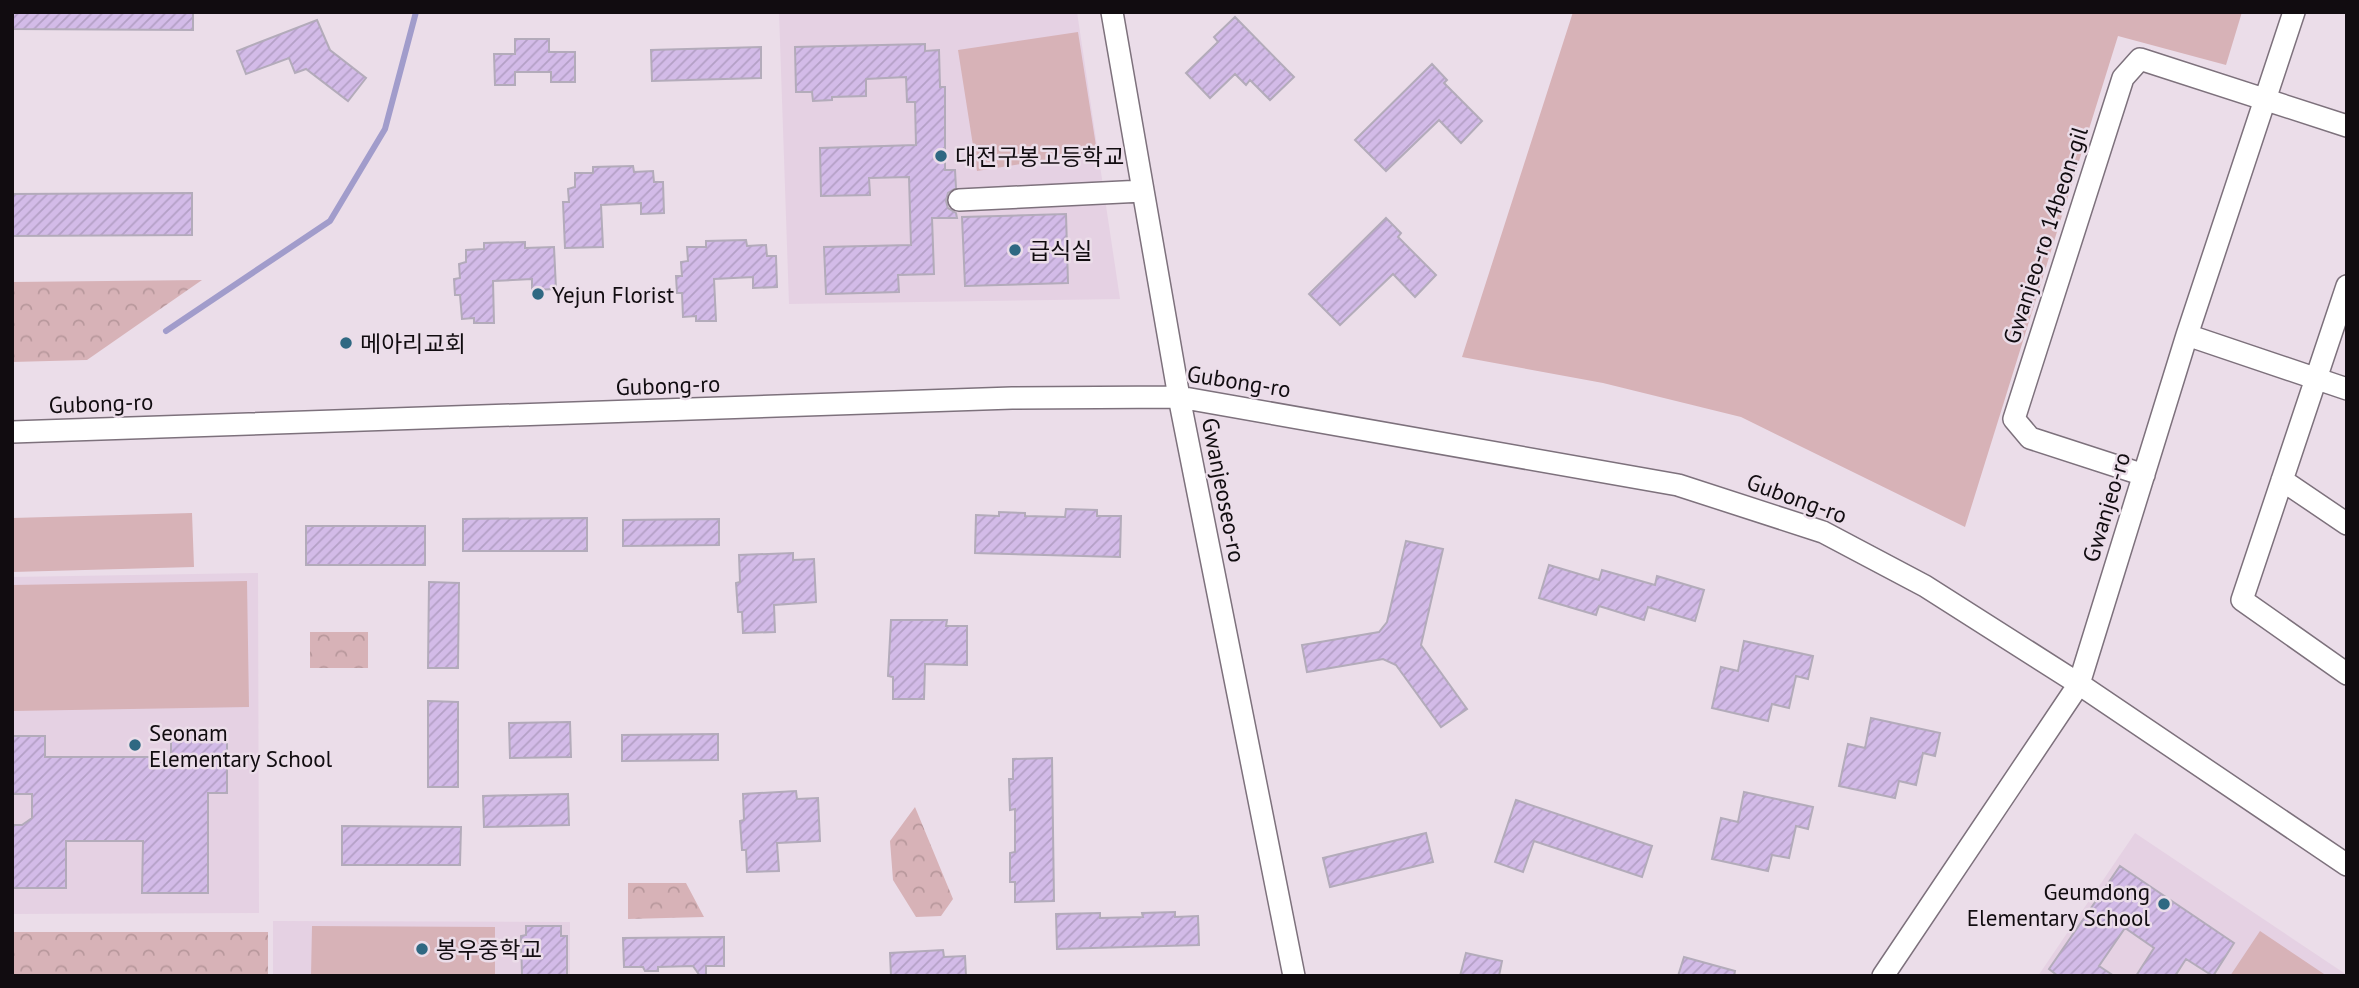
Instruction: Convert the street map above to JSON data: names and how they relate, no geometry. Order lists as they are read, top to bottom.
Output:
{
  "streets": {
    "street": [
      "Gwanjeo-ro 14beon-gil",
      "Gubong-ro",
      "Gwanjeoseo-ro",
      "Gwanjeo-ro"
    ]
  },
  "crossings": [
    ["Gwanjeo-ro 14beon-gil", "Gwanjeo-ro"],
    ["Gubong-ro", "Gwanjeoseo-ro"],
    ["Gubong-ro", "Gwanjeo-ro"]
  ],
  "places": [
    "대전구봉고등학교",
    "급식실",
    "Yejun Florist",
    "메아리교회",
    "Seonam Elementary School",
    "Geumdong Elementary School",
    "봉우중학교"
  ]
}
